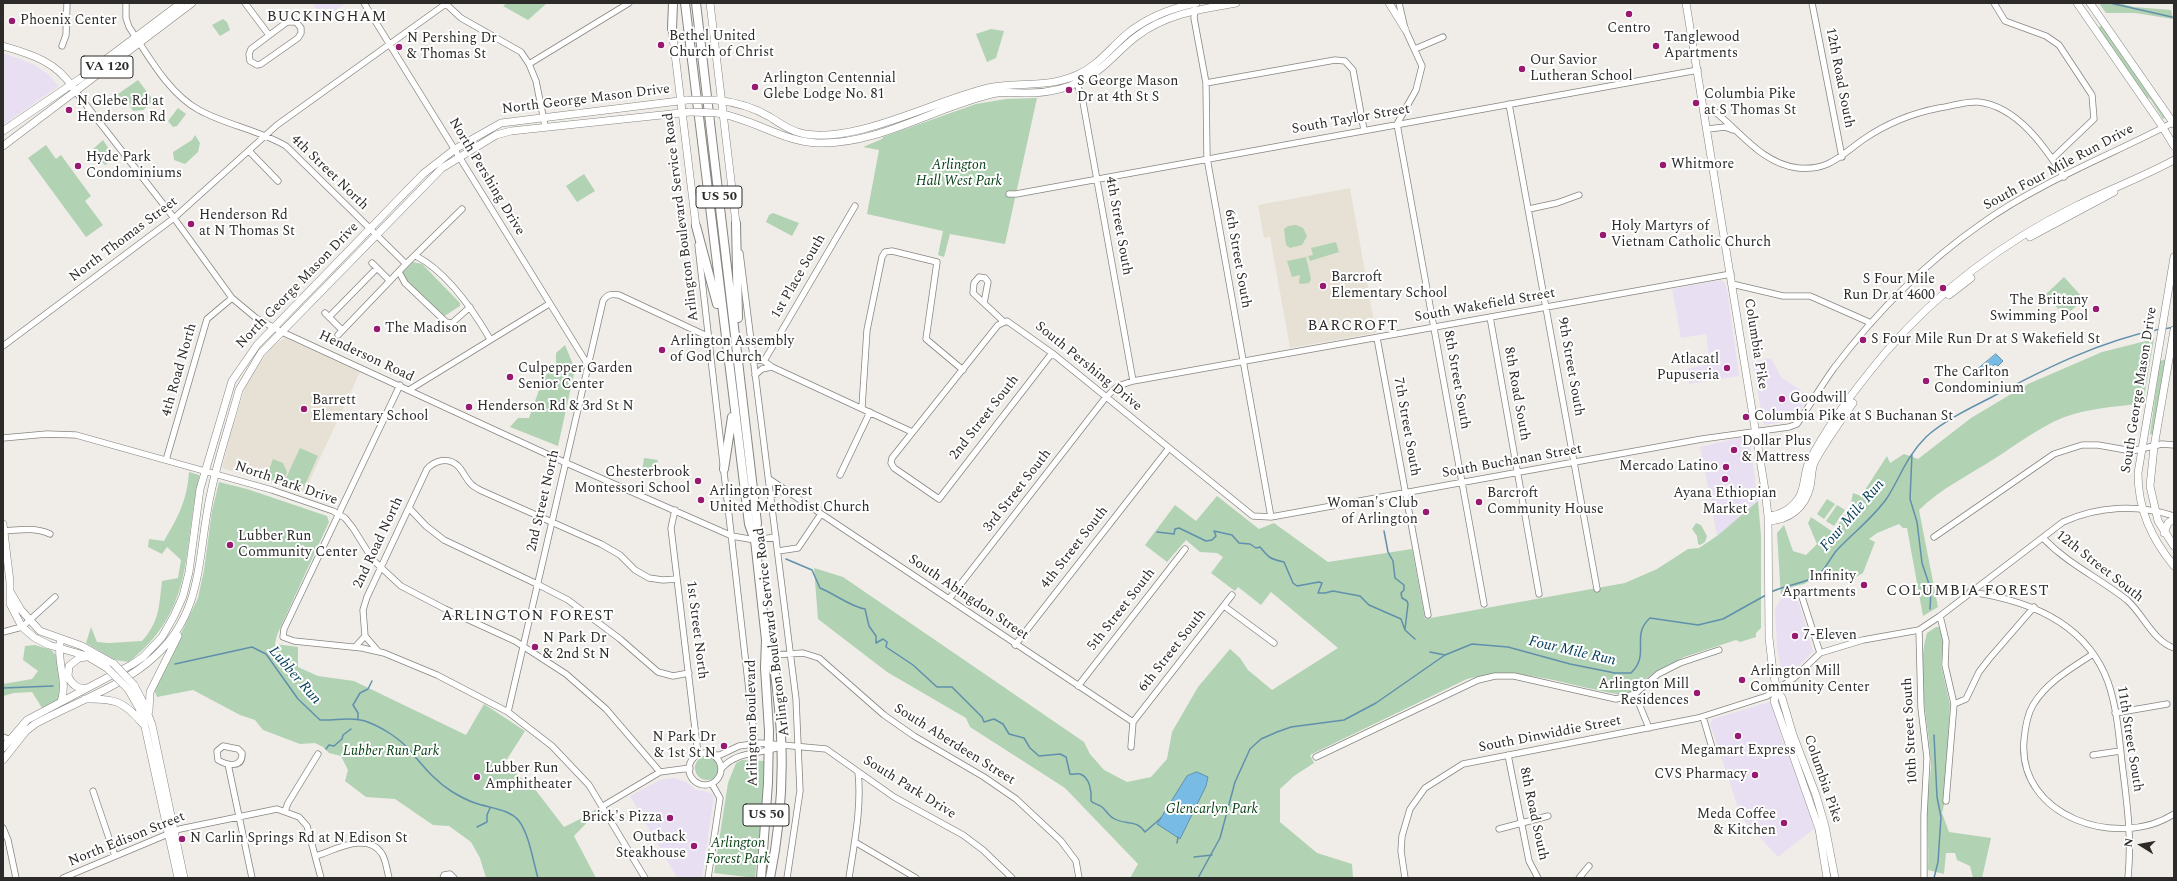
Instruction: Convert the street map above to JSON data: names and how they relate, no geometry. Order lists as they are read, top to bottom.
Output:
{
  "streets": {
    "highway": ["US 50", "Arlington Boulevard"],
    "main road": [
      "VA 120",
      "North George Mason Drive",
      "Arlington Boulevard Service Road",
      "Columbia Pike",
      "South George Mason Drive"
    ],
    "street": [
      "12th Road South",
      "South Taylor Street",
      "South Four Mile Run Drive",
      "4th Street North",
      "North Pershing Drive",
      "4th Street South",
      "North Thomas Street",
      "6th Street South",
      "1st Place South",
      "South Wakefield Street",
      "Henderson Road",
      "South Pershing Drive",
      "9th Street South",
      "4th Road North",
      "8th Street South",
      "8th Road South",
      "2nd Street South",
      "7th Street South",
      "South Buchanan Street",
      "North Park Drive",
      "3rd Street South",
      "2nd Street North",
      "2nd Road North",
      "12th Street South",
      "South Abingdon Street",
      "5th Street South",
      "1st Street North",
      "10th Street South",
      "South Dinwiddie Street",
      "11th Street South",
      "South Aberdeen Street",
      "South Park Drive",
      "North Edison Street"
    ]
  },
  "crossings": [
    ["VA 120", "4th Street North"],
    ["VA 120", "Henderson Road"],
    ["North George Mason Drive", "4th Street North"],
    ["North George Mason Drive", "North Pershing Drive"],
    ["North George Mason Drive", "Arlington Boulevard Service Road"],
    ["North George Mason Drive", "Henderson Road"],
    ["North George Mason Drive", "North Park Drive"],
    ["South Taylor Street", "4th Street South"],
    ["South Taylor Street", "6th Street South"],
    ["South Taylor Street", "Columbia Pike"],
    ["South Taylor Street", "9th Street South"],
    ["South Taylor Street", "8th Street South"],
    ["South Four Mile Run Drive", "Columbia Pike"],
    ["South Four Mile Run Drive", "South Buchanan Street"],
    ["4th Street North", "North Thomas Street"],
    ["North Pershing Drive", "North Thomas Street"],
    ["North Pershing Drive", "2nd Street North"],
    ["Arlington Boulevard Service Road", "Henderson Road"],
    ["Arlington Boulevard Service Road", "2nd Street North"],
    ["Arlington Boulevard Service Road", "South Abingdon Street"],
    ["Arlington Boulevard Service Road", "South Aberdeen Street"],
    ["Arlington Boulevard Service Road", "South Park Drive"],
    ["4th Street South", "South Wakefield Street"],
    ["4th Street South", "South Pershing Drive"],
    ["4th Street South", "South Abingdon Street"],
    ["North Thomas Street", "Henderson Road"],
    ["6th Street South", "South Wakefield Street"],
    ["6th Street South", "South Pershing Drive"],
    ["6th Street South", "South Buchanan Street"],
    ["6th Street South", "South Abingdon Street"],
    ["South Wakefield Street", "Columbia Pike"],
    ["South Wakefield Street", "South Pershing Drive"],
    ["South Wakefield Street", "9th Street South"],
    ["South Wakefield Street", "8th Street South"],
    ["South Wakefield Street", "8th Road South"],
    ["South Wakefield Street", "7th Street South"],
    ["South Wakefield Street", "3rd Street South"],
    ["Columbia Pike", "South Buchanan Street"],
    ["Columbia Pike", "South Dinwiddie Street"],
    ["Henderson Road", "4th Road North"],
    ["Henderson Road", "2nd Street North"],
    ["Henderson Road", "1st Street North"],
    ["Henderson Road", "Arlington Boulevard"],
    ["South Pershing Drive", "2nd Street South"],
    ["South Pershing Drive", "South Buchanan Street"],
    ["South Pershing Drive", "3rd Street South"],
    ["9th Street South", "South Buchanan Street"],
    ["4th Road North", "North Park Drive"],
    ["8th Street South", "South Buchanan Street"],
    ["8th Road South", "South Buchanan Street"],
    ["8th Road South", "South Dinwiddie Street"],
    ["7th Street South", "South Buchanan Street"],
    ["North Park Drive", "2nd Street North"],
    ["North Park Drive", "2nd Road North"],
    ["3rd Street South", "South Abingdon Street"],
    ["2nd Street North", "2nd Road North"],
    ["South Abingdon Street", "5th Street South"],
    ["Arlington Boulevard", "South Aberdeen Street"],
    ["Arlington Boulevard", "South Park Drive"]
  ],
  "districts": [
    "BUCKINGHAM",
    "BARCROFT",
    "COLUMBIA FOREST",
    "ARLINGTON FOREST"
  ],
  "water": ["Four Mile Run", "Lubber Run"],
  "parks": [
    "Arlington Hall West Park",
    "Lubber Run Park",
    "Glencarlyn Park",
    "Arlington Forest Park"
  ],
  "places": [
    "Centro",
    "Phoenix Center",
    "Bethel United Church of Christ",
    "Tanglewood Apartments",
    "N Pershing Dr & Thomas St",
    "Our Savior Lutheran School",
    "Arlington Centennial Glebe Lodge No. 81",
    "S George Mason Dr at 4th St S",
    "Columbia Pike at S Thomas St",
    "N Glebe Rd at Henderson Rd",
    "Whitmore",
    "Hyde Park Condominiums",
    "Henderson Rd at N Thomas St",
    "Holy Martyrs of Vietnam Catholic Church",
    "Barcroft Elementary School",
    "S Four Mile Run Dr at 4600",
    "The Brittany Swimming Pool",
    "The Madison",
    "S Four Mile Run Dr at S Wakefield St",
    "Arlington Assembly of God Church",
    "Atlacatl Pupuseria",
    "Culpepper Garden Senior Center",
    "The Carlton Condominium",
    "Goodwill",
    "Henderson Rd & 3rd St N",
    "Barrett Elementary School",
    "Columbia Pike at S Buchanan St",
    "Dollar Plus & Mattress",
    "Mercado Latino",
    "Ayana Ethiopian Market",
    "Chesterbrook Montessori School",
    "Arlington Forest United Methodist Church",
    "Barcroft Community House",
    "Woman's Club of Arlington",
    "Lubber Run Community Center",
    "Infinity Apartments",
    "7-Eleven",
    "N Park Dr & 2nd St N",
    "Arlington Mill Community Center",
    "Arlington Mill Residences",
    "Megamart Express",
    "N Park Dr & 1st St N",
    "CVS Pharmacy",
    "Lubber Run Amphitheater",
    "Brick's Pizza",
    "Meda Coffee & Kitchen",
    "N Carlin Springs Rd at N Edison St",
    "Outback Steakhouse"
  ],
  "north": "left"
}
